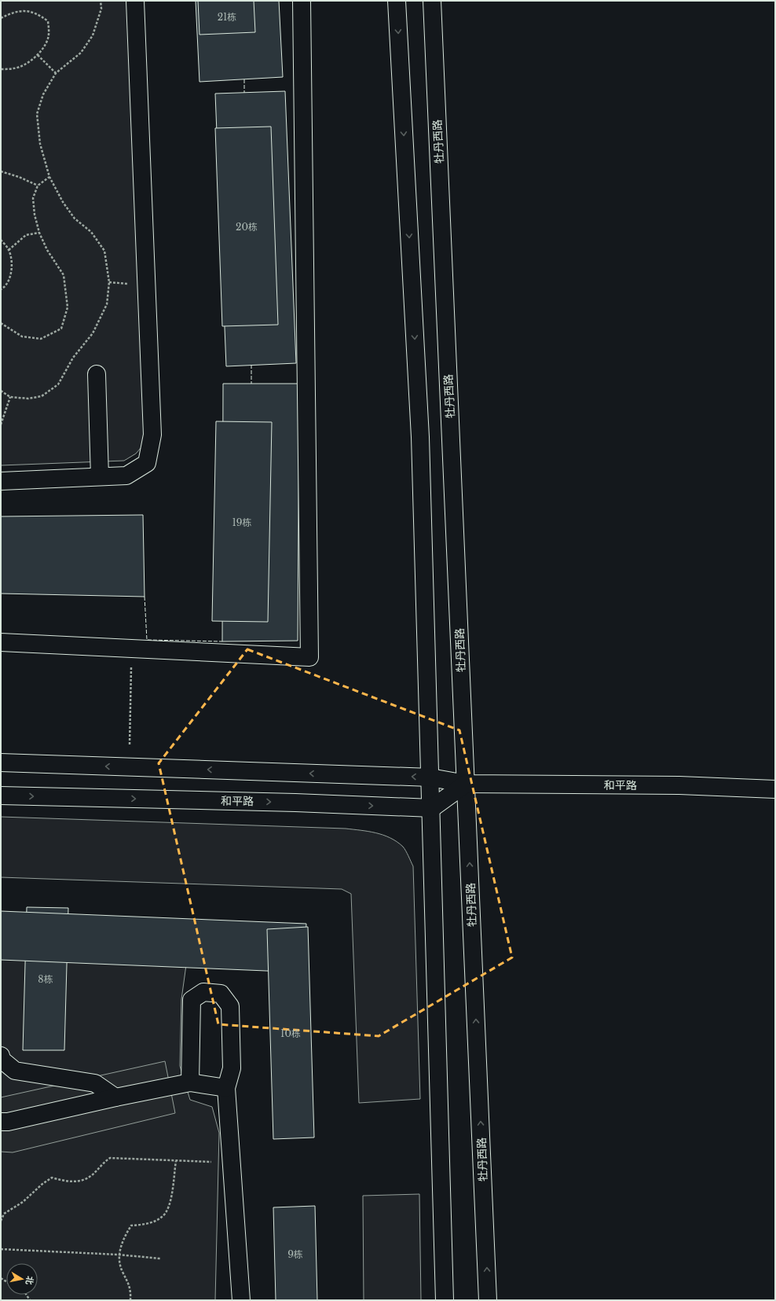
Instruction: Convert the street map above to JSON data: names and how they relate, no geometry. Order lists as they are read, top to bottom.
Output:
{
  "streets": {
    "street": ["牡丹西路", "和平路"]
  },
  "crossings": [
    ["牡丹西路", "和平路"]
  ],
  "house_numbers": [
    "21栋",
    "20栋",
    "19栋",
    "8栋",
    "10栋",
    "9栋"
  ],
  "north": "right"
}
